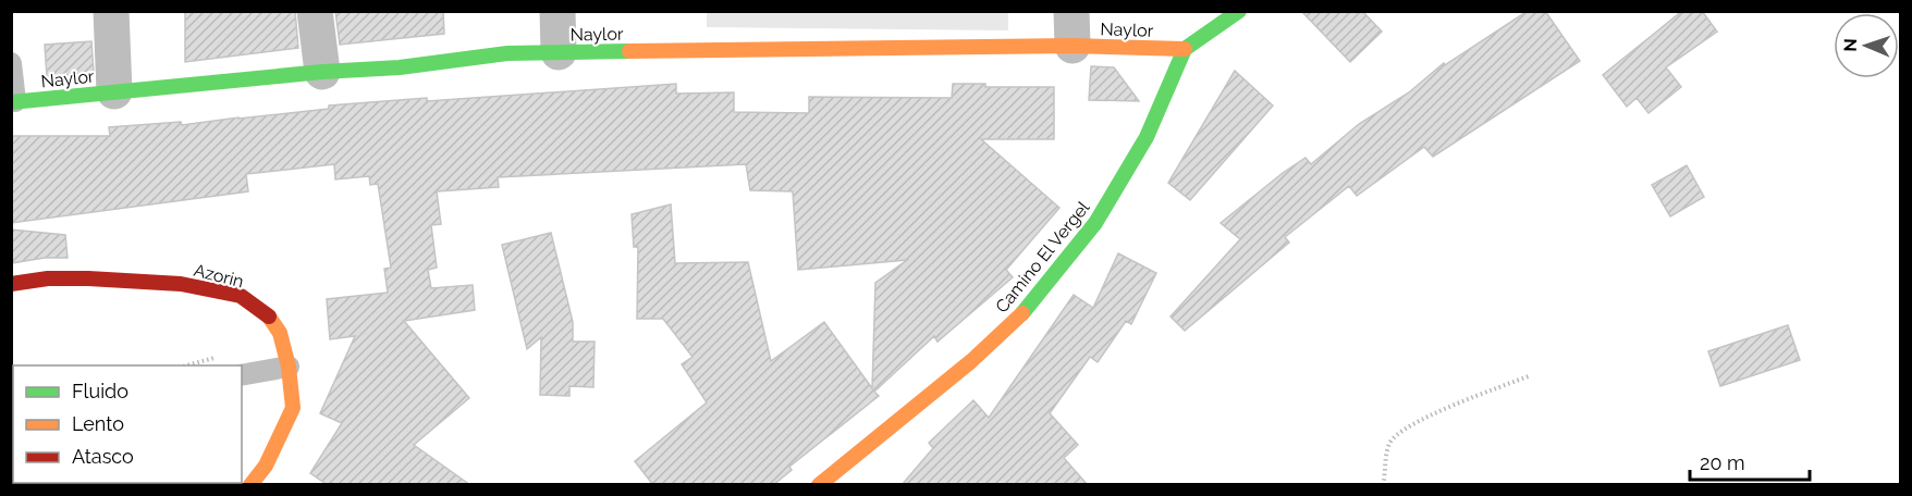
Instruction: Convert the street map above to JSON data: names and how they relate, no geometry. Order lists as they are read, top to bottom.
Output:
{
  "streets": {
    "street": ["Naylor", "Camino El Vergel", "Azorin"]
  },
  "crossings": [
    ["Naylor", "Camino El Vergel"]
  ],
  "legend": ["Fluido", "Lento", "Atasco"],
  "scale_bar": "20 m",
  "north": "left"
}
